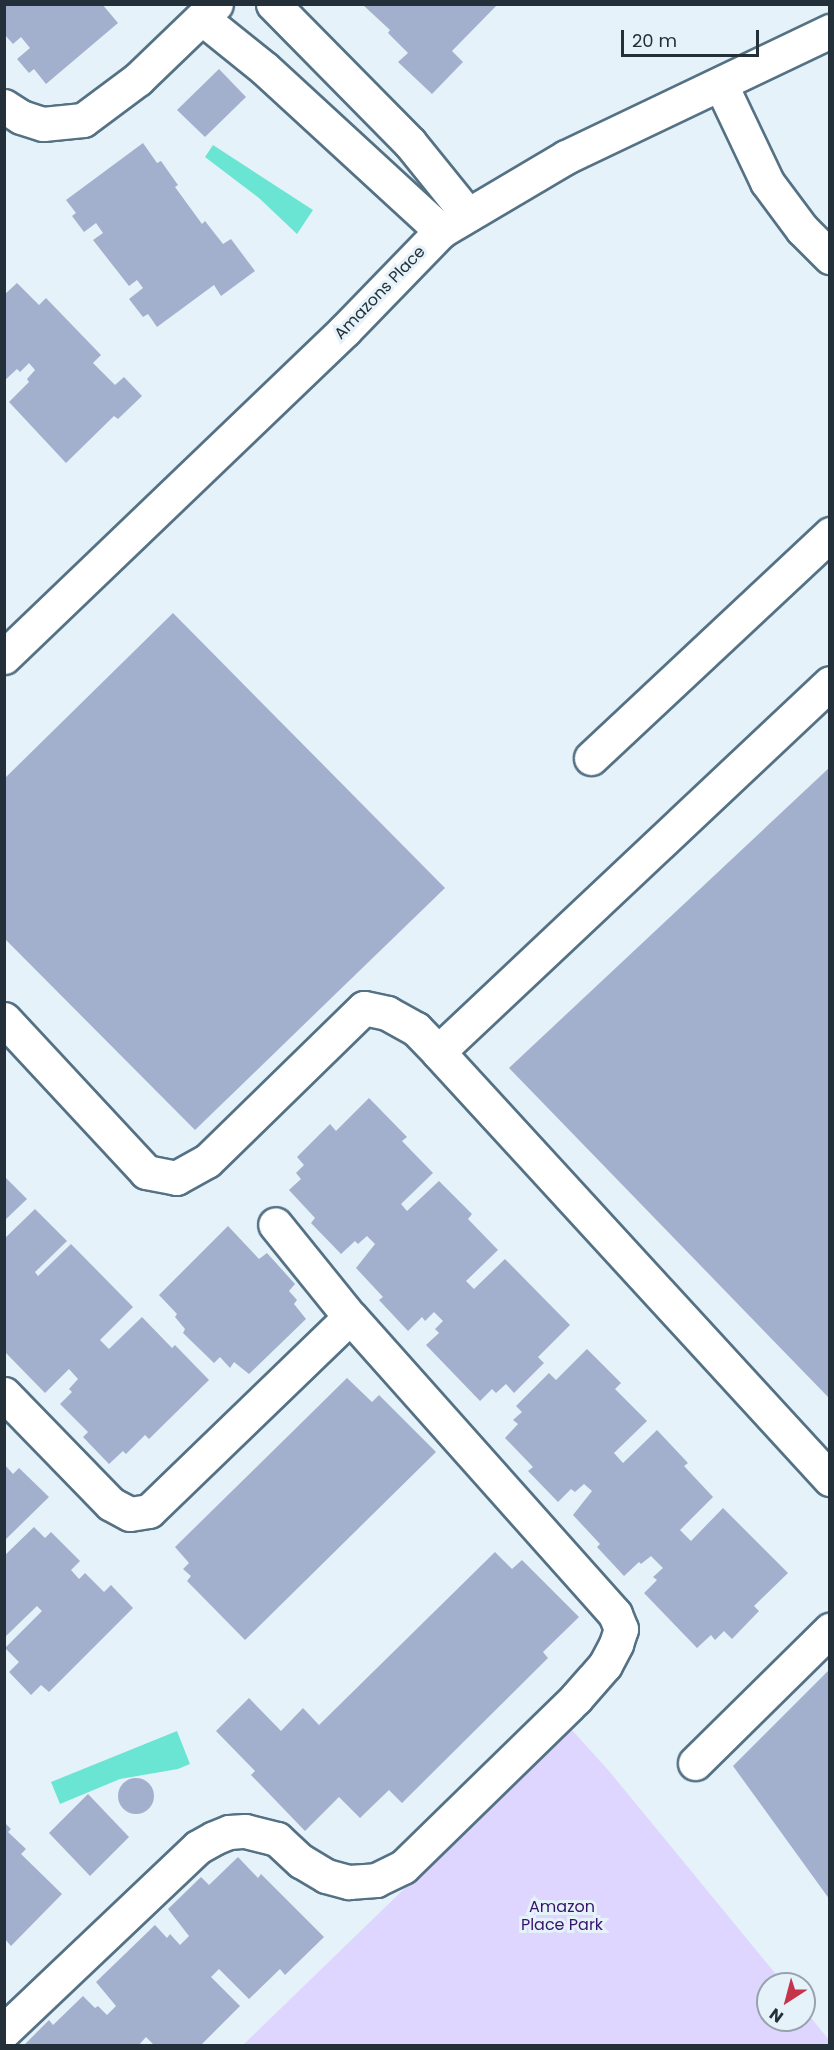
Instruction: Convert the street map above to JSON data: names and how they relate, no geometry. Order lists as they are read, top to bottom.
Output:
{
  "streets": {
    "street": ["Amazons Place"]
  },
  "parks": ["Amazon Place Park"],
  "scale_bar": "20 m",
  "north": "bottom left"
}
